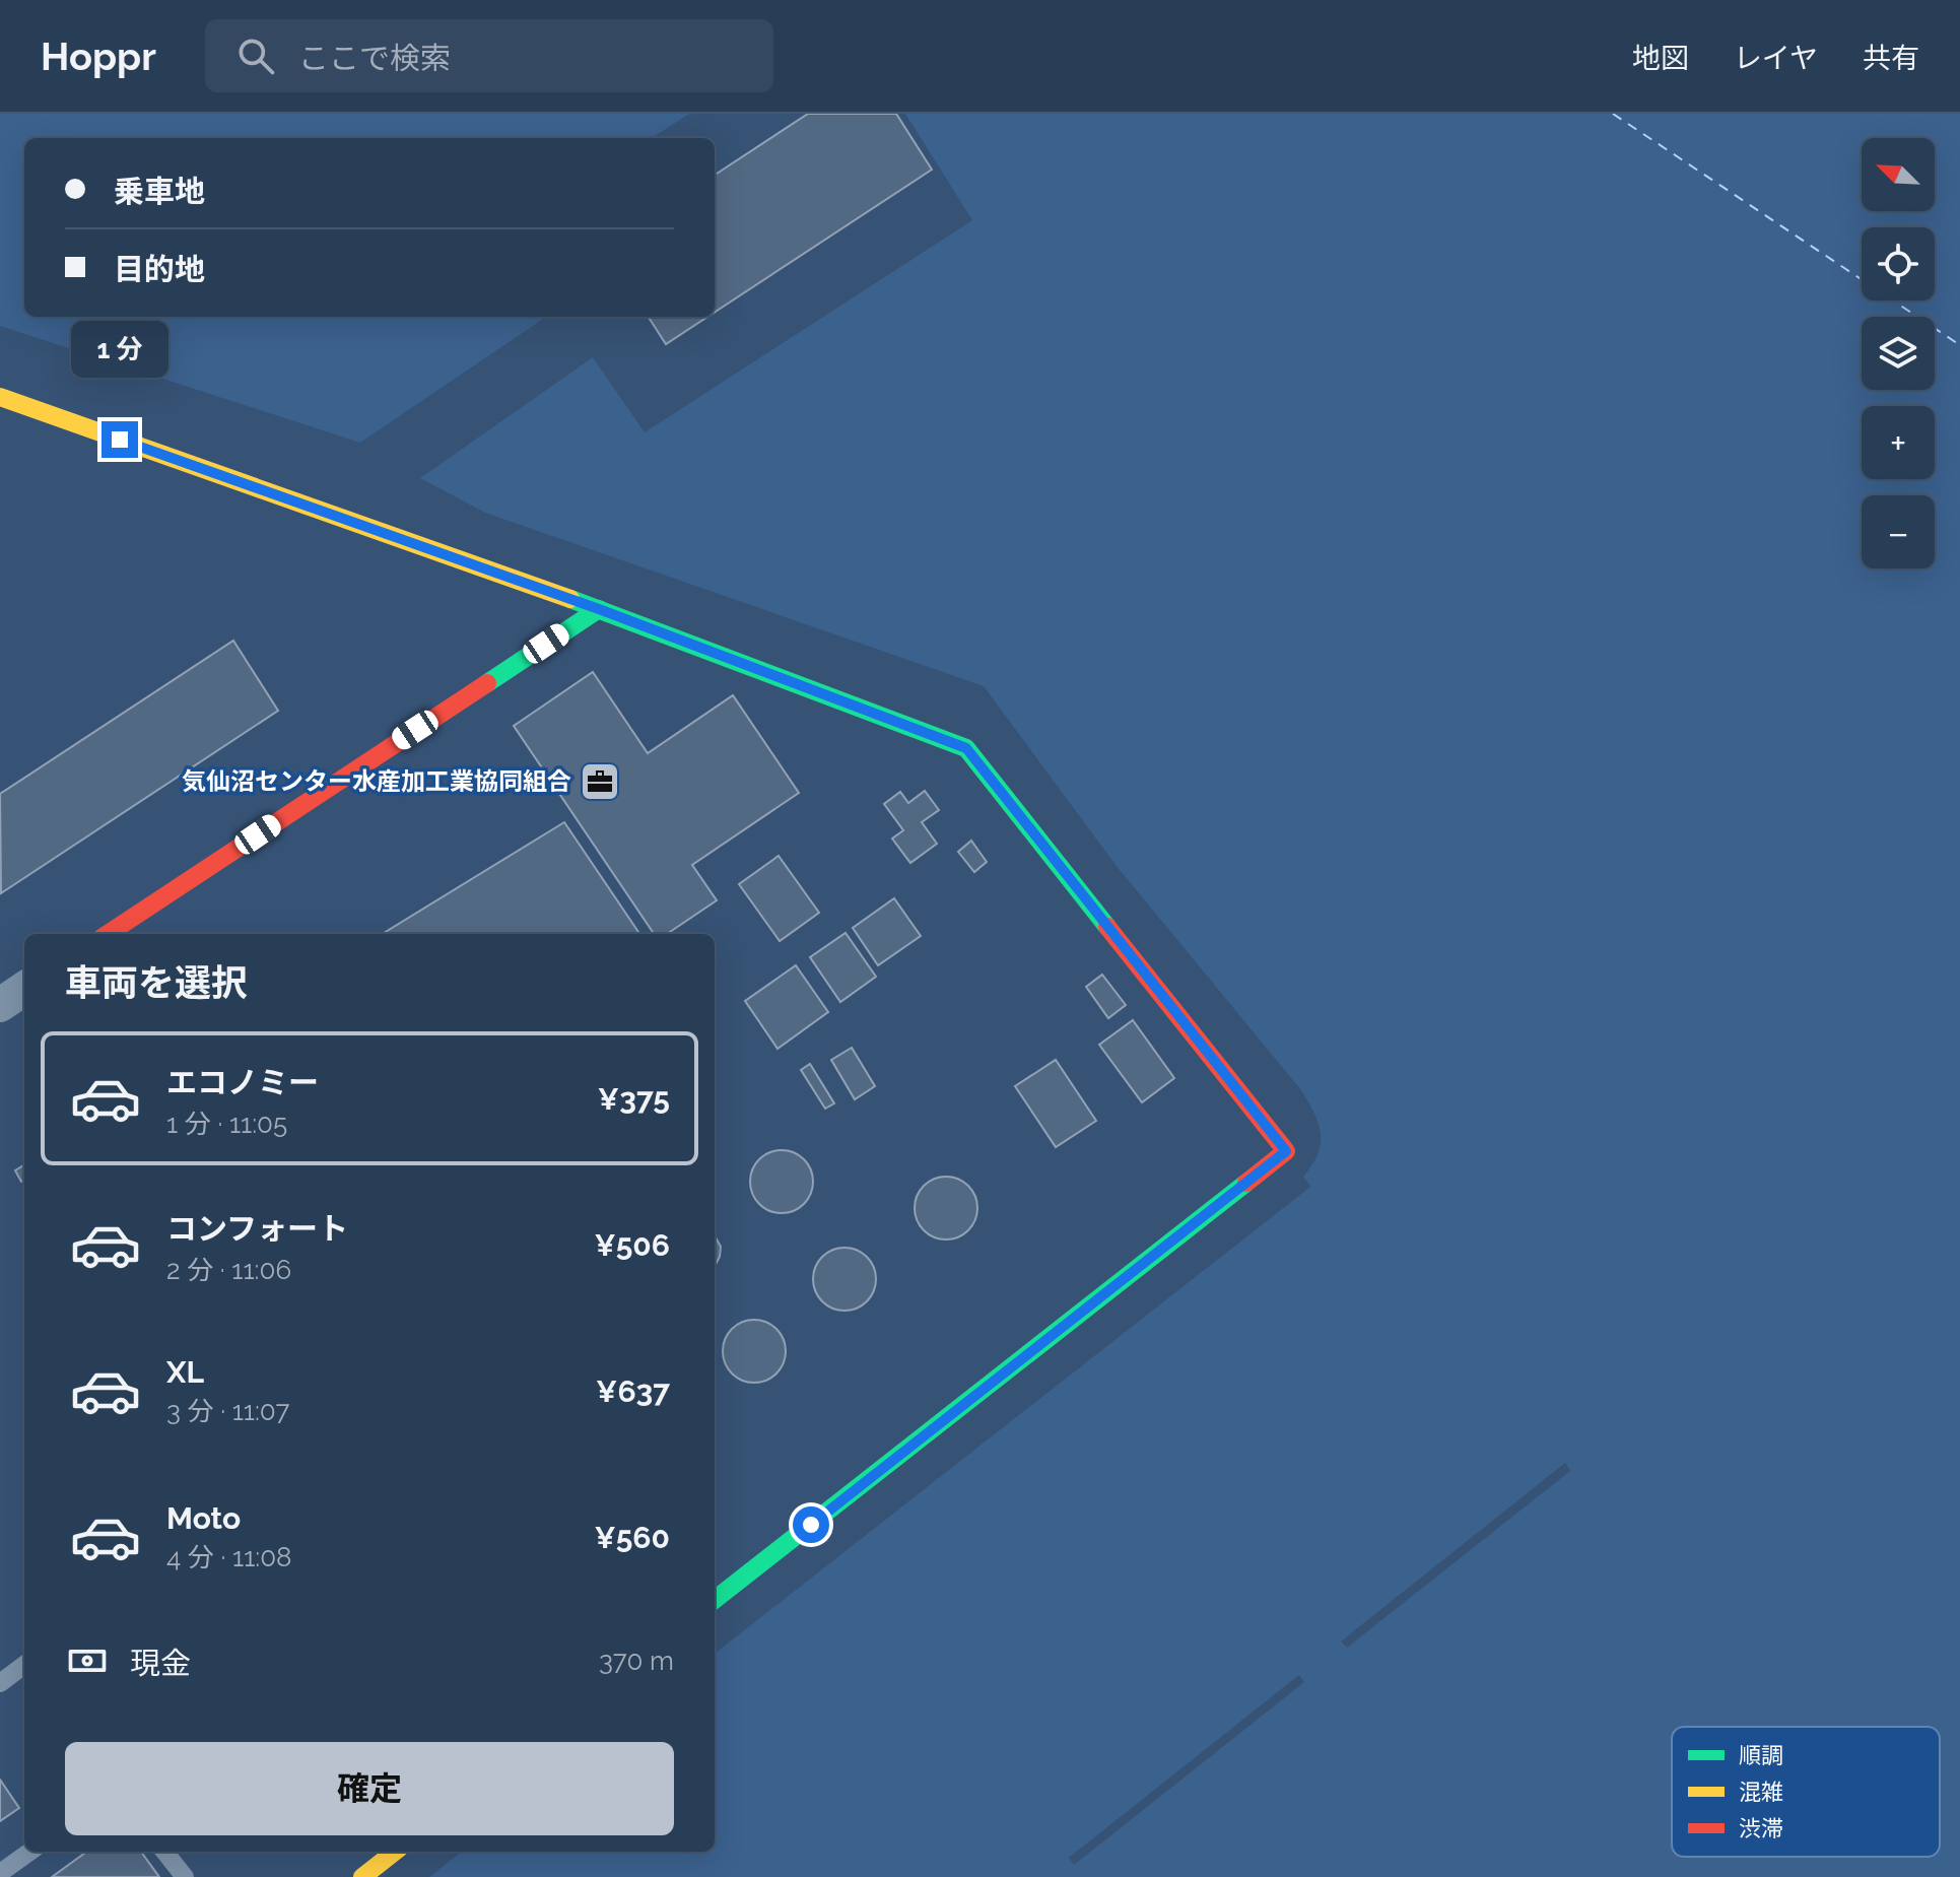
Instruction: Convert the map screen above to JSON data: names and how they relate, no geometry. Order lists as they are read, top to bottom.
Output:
{
  "places": {
    "office": ["気仙沼センター水産加工業協同組合"]
  },
  "legend": ["順調", "混雑", "渋滞"],
  "north": "top left",
  "page": {
    "header": "Hoppr",
    "search": "ここで検索",
    "nav": ["地図", "レイヤ", "共有"],
    "map_buttons": ["+", "−"],
    "banner": ["乗車地", "目的地"],
    "bubble": "1 分",
    "heading": "車両を選択",
    "list": [
      {
        "name": "エコノミー",
        "note": "1 分 · 11:05",
        "value": "¥375"
      },
      {
        "name": "コンフォート",
        "note": "2 分 · 11:06",
        "value": "¥506"
      },
      {
        "name": "XL",
        "note": "3 分 · 11:07",
        "value": "¥637"
      },
      {
        "name": "Moto",
        "note": "4 分 · 11:08",
        "value": "¥560"
      }
    ],
    "pay": ["現金", "370 m"],
    "buttons": "確定"
  }
}
